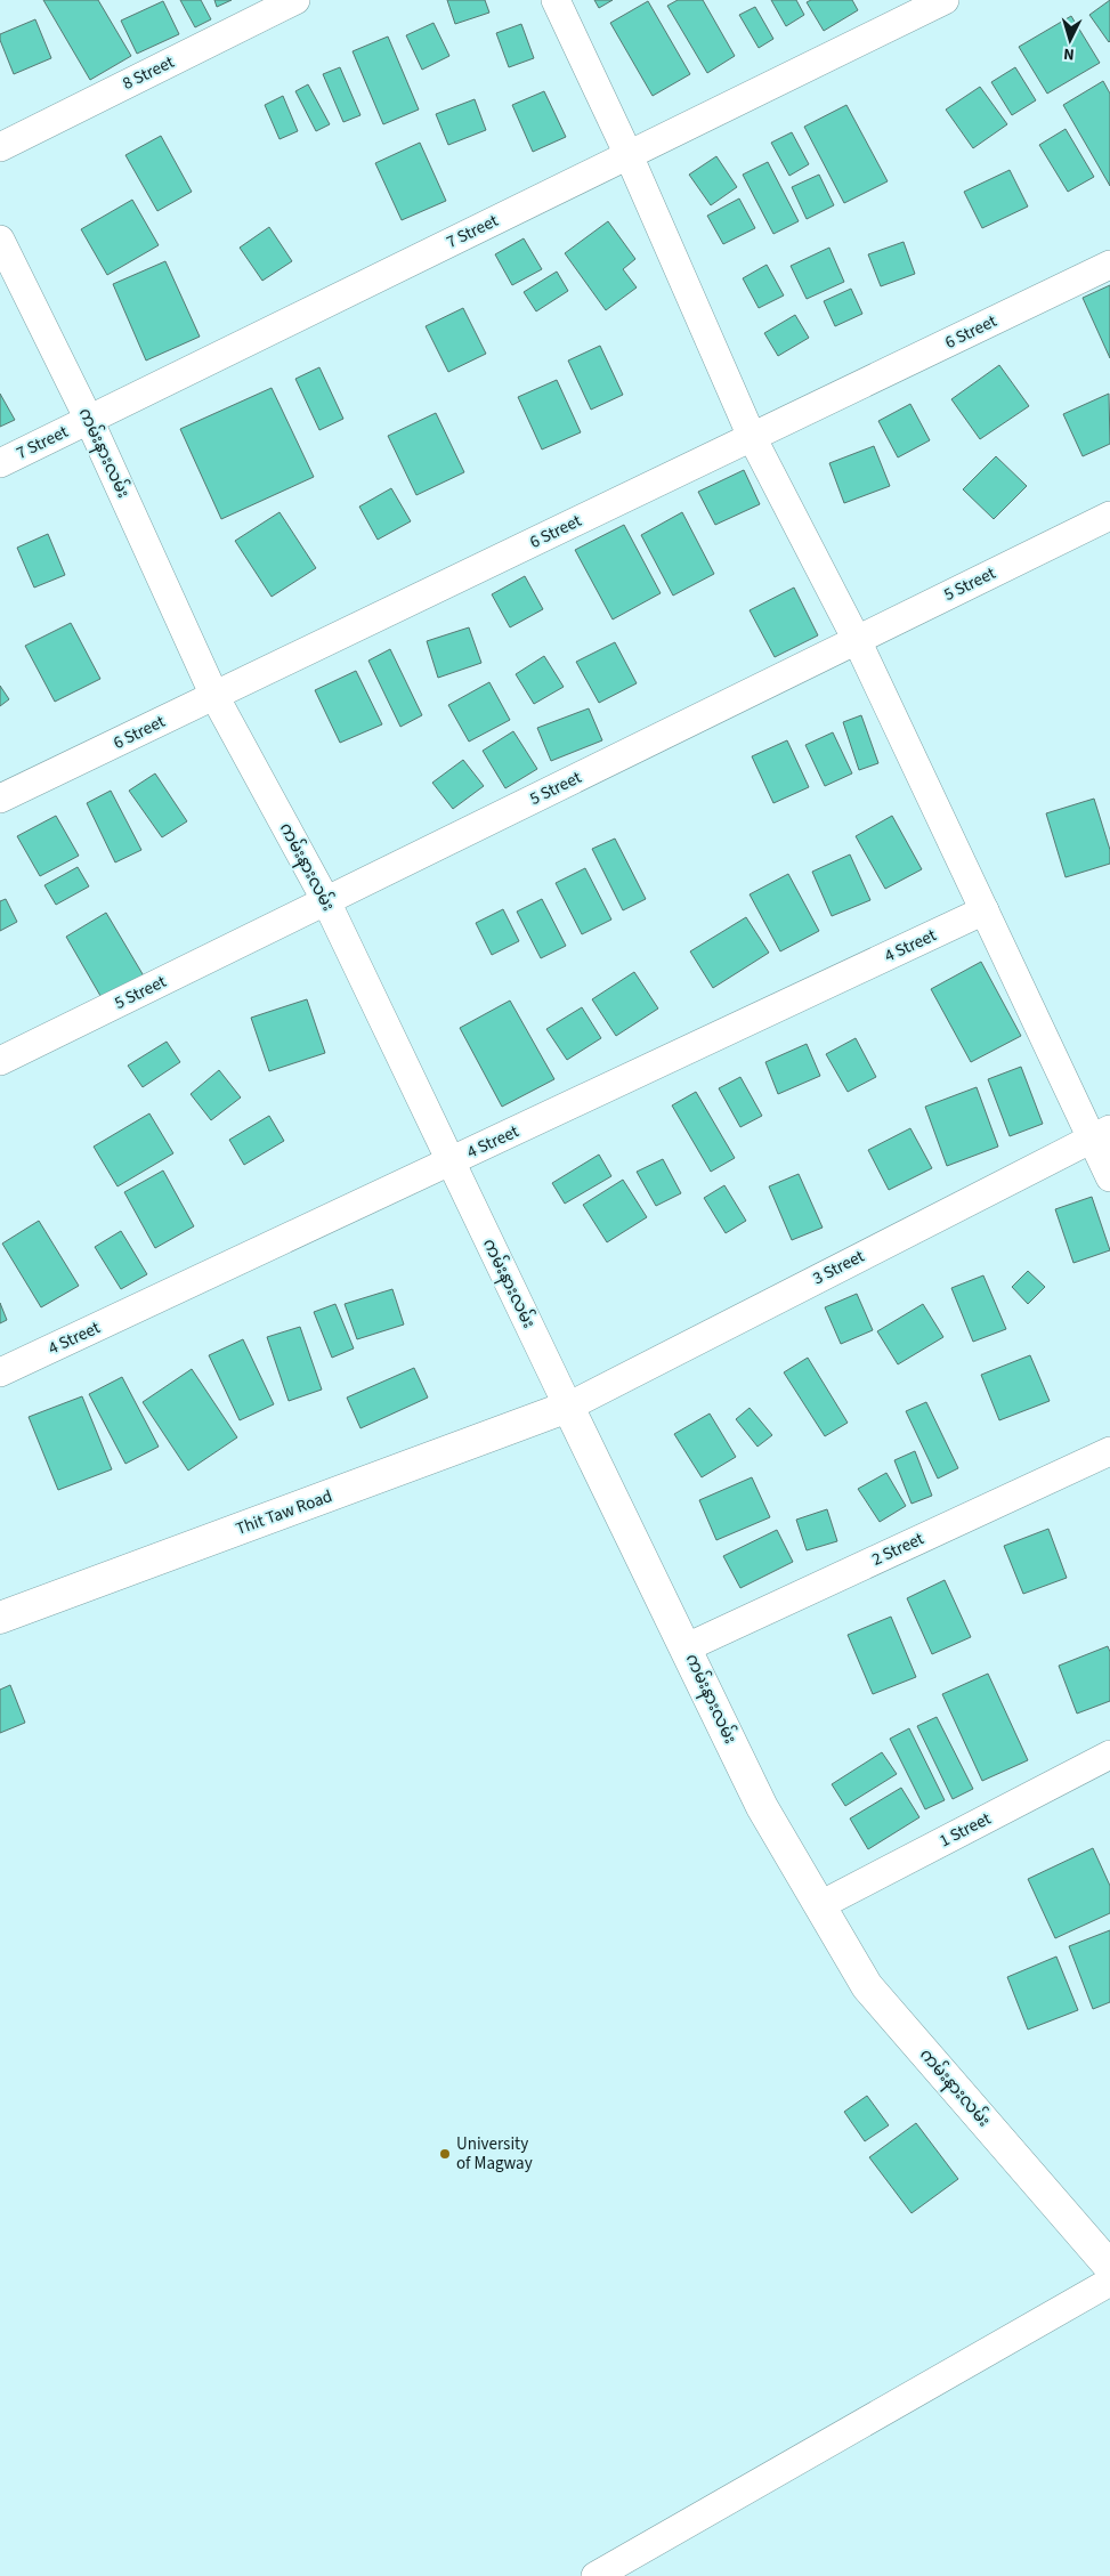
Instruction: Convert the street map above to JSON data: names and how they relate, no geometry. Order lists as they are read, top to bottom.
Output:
{
  "streets": {
    "street": [
      "8 Street",
      "7 Street",
      "6 Street",
      "ကမ်းနားလမ်း",
      "5 Street",
      "4 Street",
      "3 Street",
      "Thit Taw Road",
      "2 Street",
      "1 Street"
    ]
  },
  "crossings": [
    ["7 Street", "ကမ်းနားလမ်း"],
    ["6 Street", "ကမ်းနားလမ်း"],
    ["ကမ်းနားလမ်း", "5 Street"],
    ["ကမ်းနားလမ်း", "4 Street"],
    ["ကမ်းနားလမ်း", "3 Street"],
    ["ကမ်းနားလမ်း", "Thit Taw Road"],
    ["ကမ်းနားလမ်း", "2 Street"],
    ["ကမ်းနားလမ်း", "1 Street"],
    ["3 Street", "Thit Taw Road"]
  ],
  "places": ["University of Magway"],
  "north": "bottom"
}
